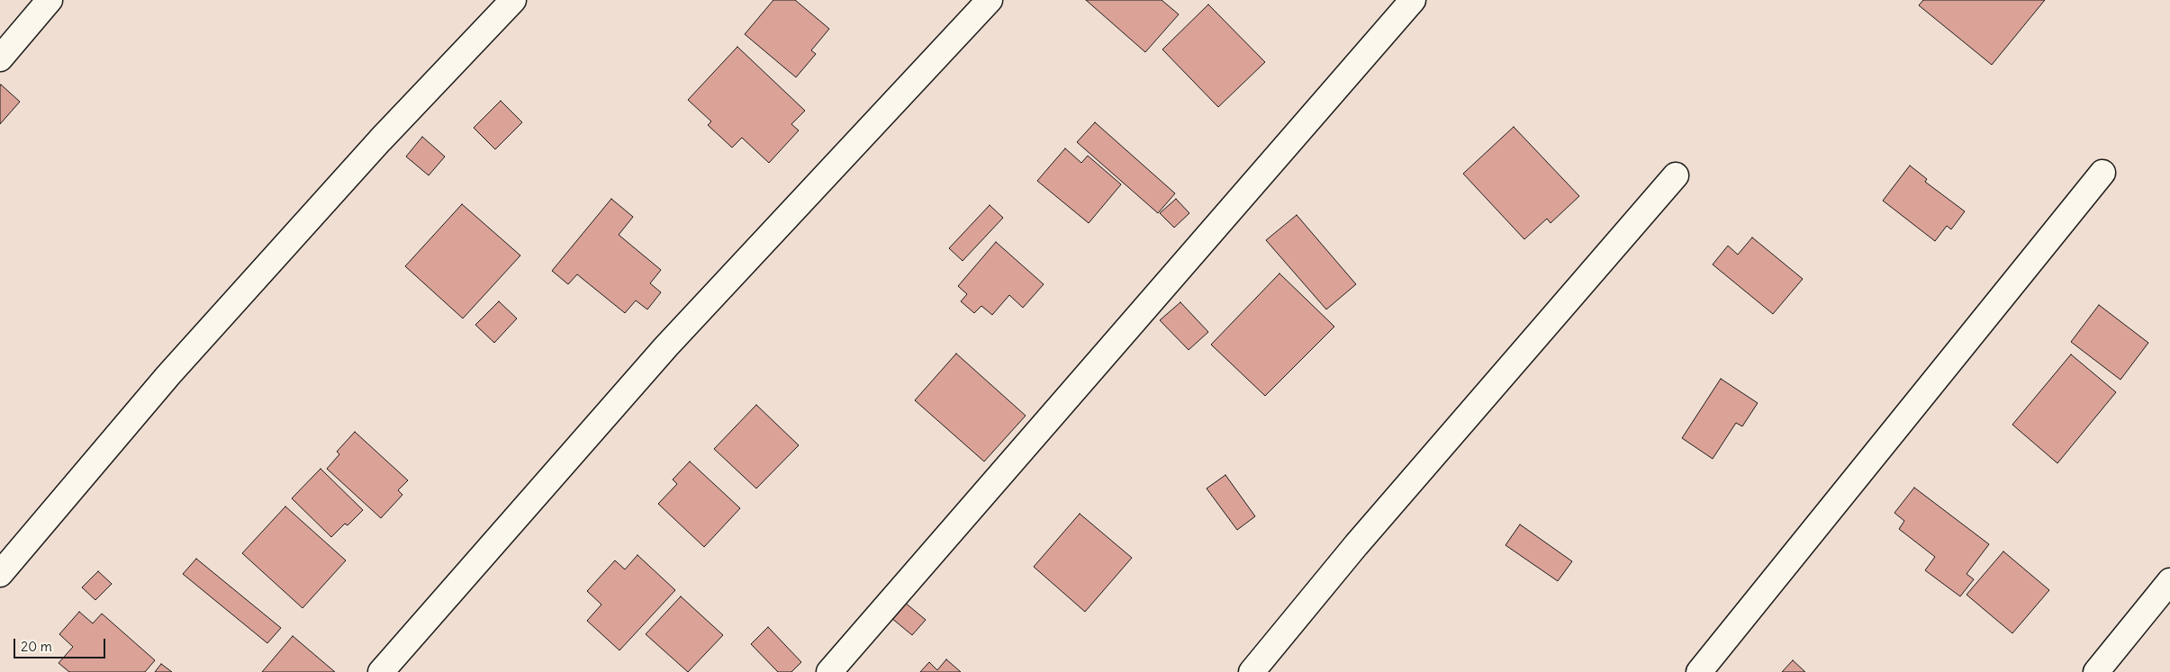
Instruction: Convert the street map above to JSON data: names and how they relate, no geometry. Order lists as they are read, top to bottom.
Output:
{
  "scale_bar": "20 m"
}
